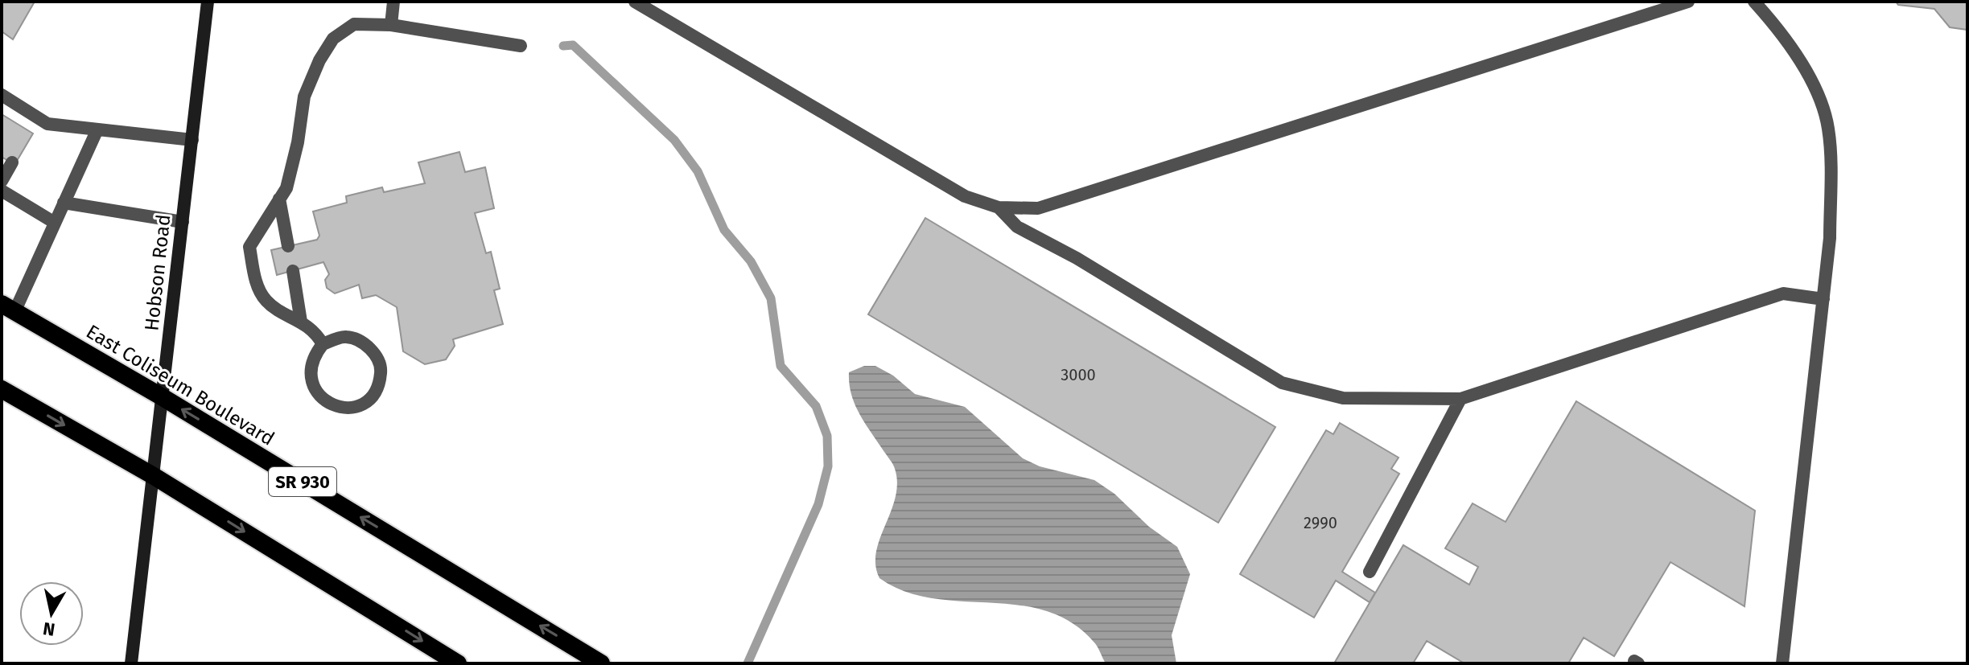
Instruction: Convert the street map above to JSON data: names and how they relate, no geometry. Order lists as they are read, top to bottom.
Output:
{
  "streets": {
    "highway": ["East Coliseum Boulevard", "SR 930"],
    "main road": ["Hobson Road"]
  },
  "crossings": [
    ["Hobson Road", "East Coliseum Boulevard"]
  ],
  "house_numbers": ["3000", "2990"],
  "north": "bottom"
}
